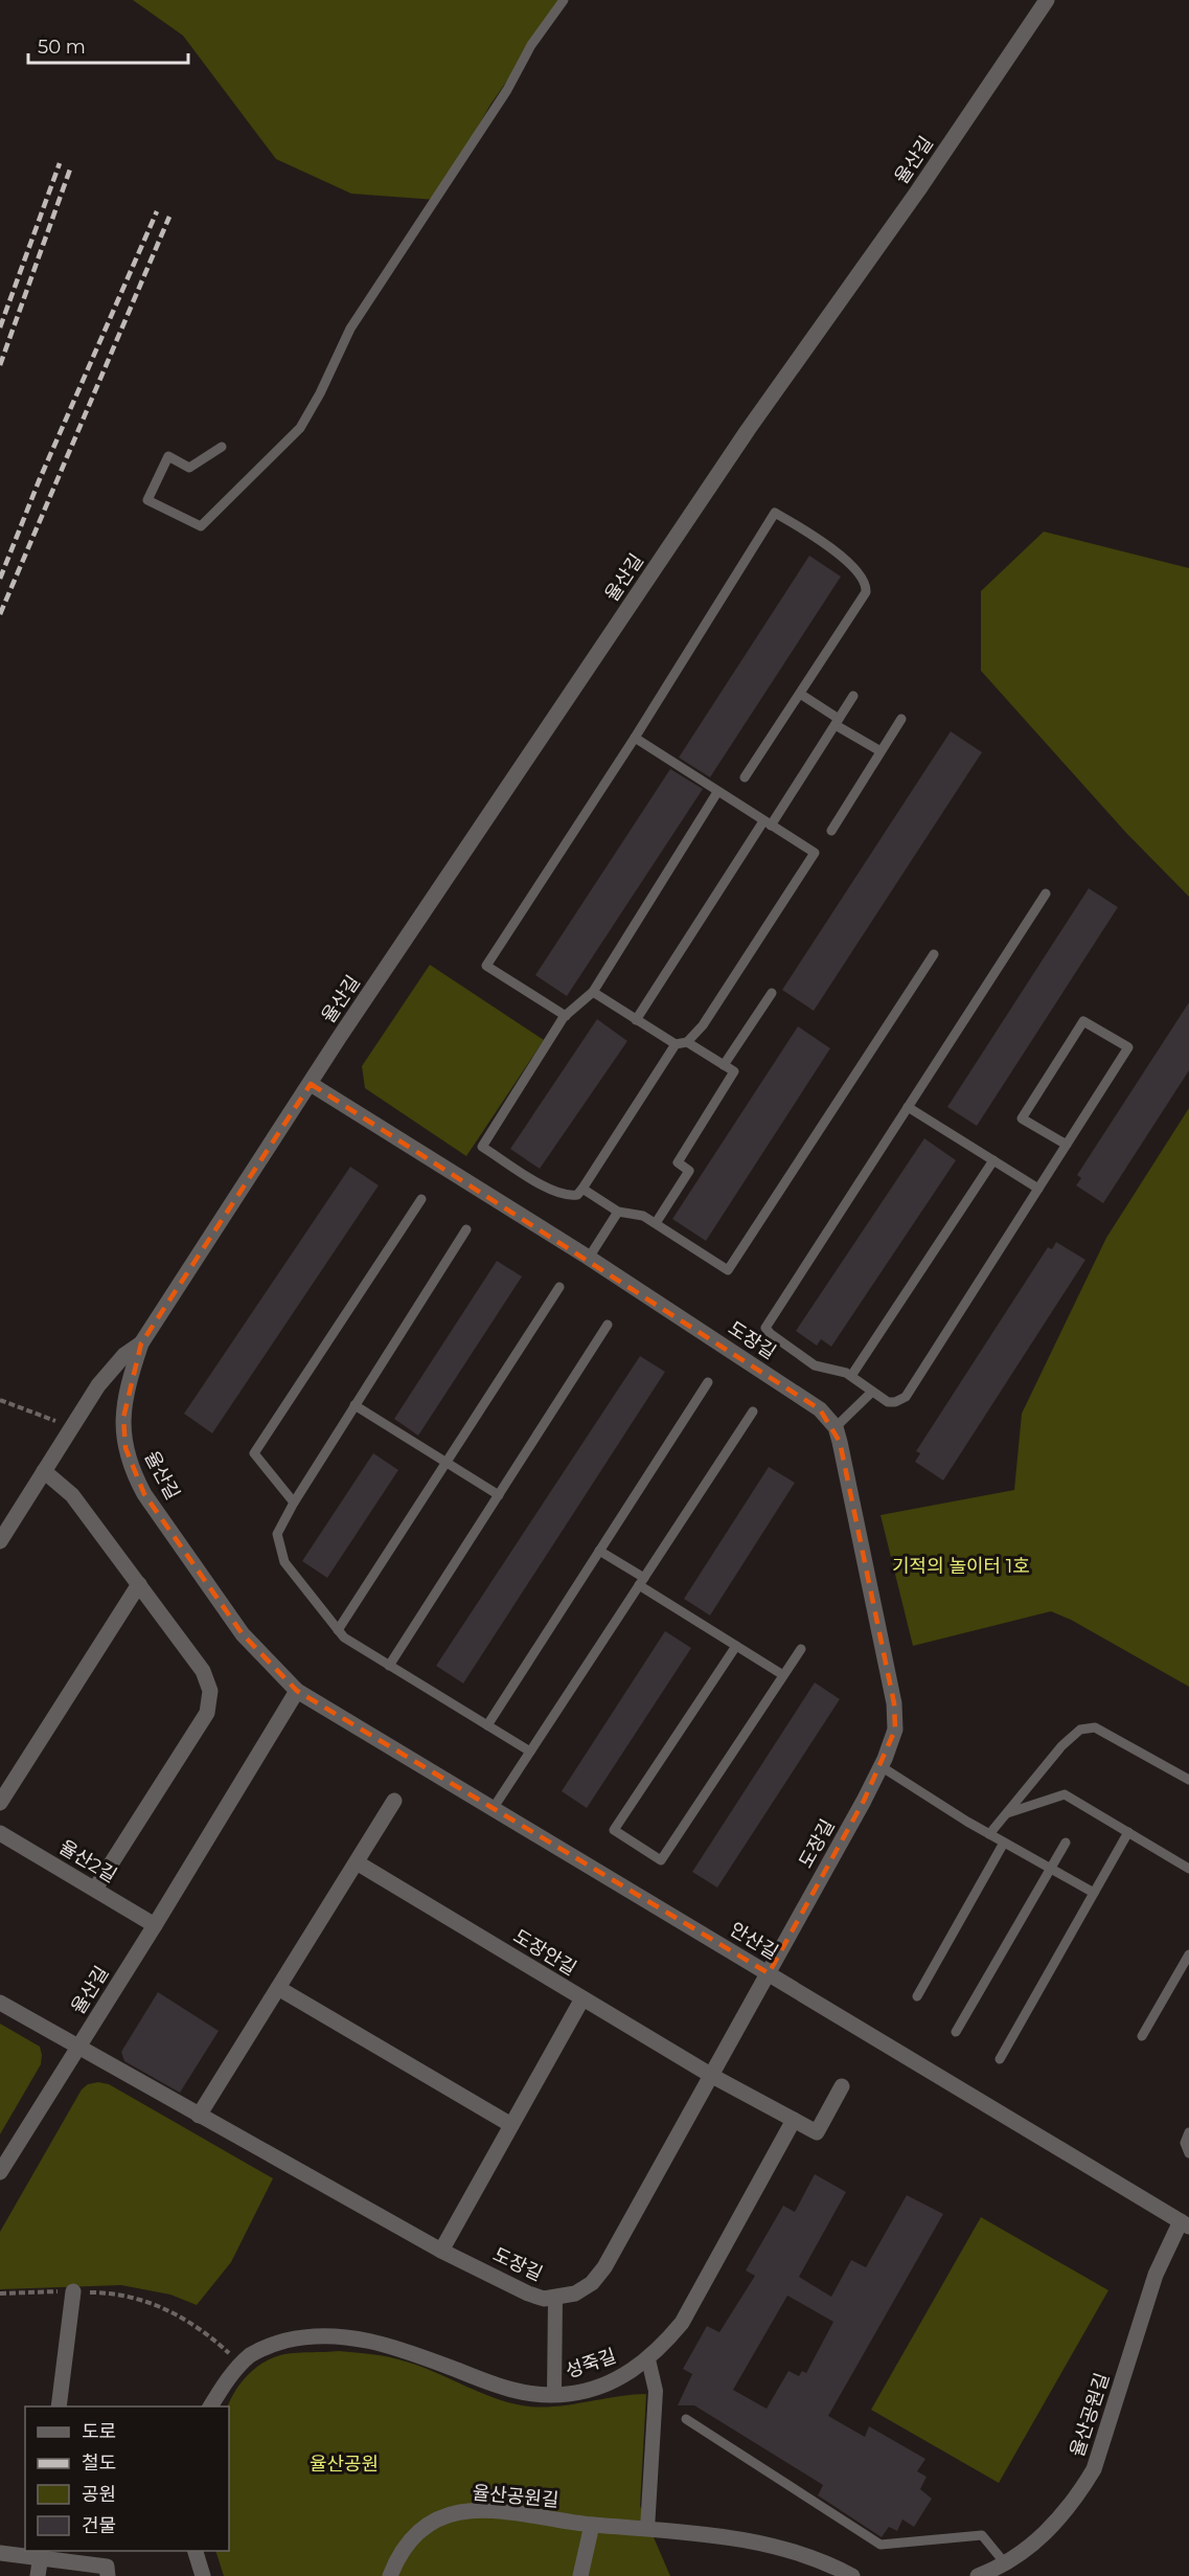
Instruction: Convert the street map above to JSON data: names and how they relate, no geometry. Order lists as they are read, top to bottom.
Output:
{
  "streets": {
    "street": [
      "율산길",
      "도장길",
      "율산2길",
      "안산길",
      "도장안길",
      "성죽길",
      "율산공원길"
    ]
  },
  "crossings": [
    ["율산길", "도장길"],
    ["율산길", "율산2길"],
    ["율산길", "안산길"],
    ["도장길", "안산길"],
    ["도장길", "도장안길"],
    ["안산길", "율산공원길"]
  ],
  "parks": ["기적의 놀이터 1호", "율산공원"],
  "legend": [
    "도로",
    "철도",
    "공원",
    "건물"
  ],
  "scale_bar": "50 m"
}
